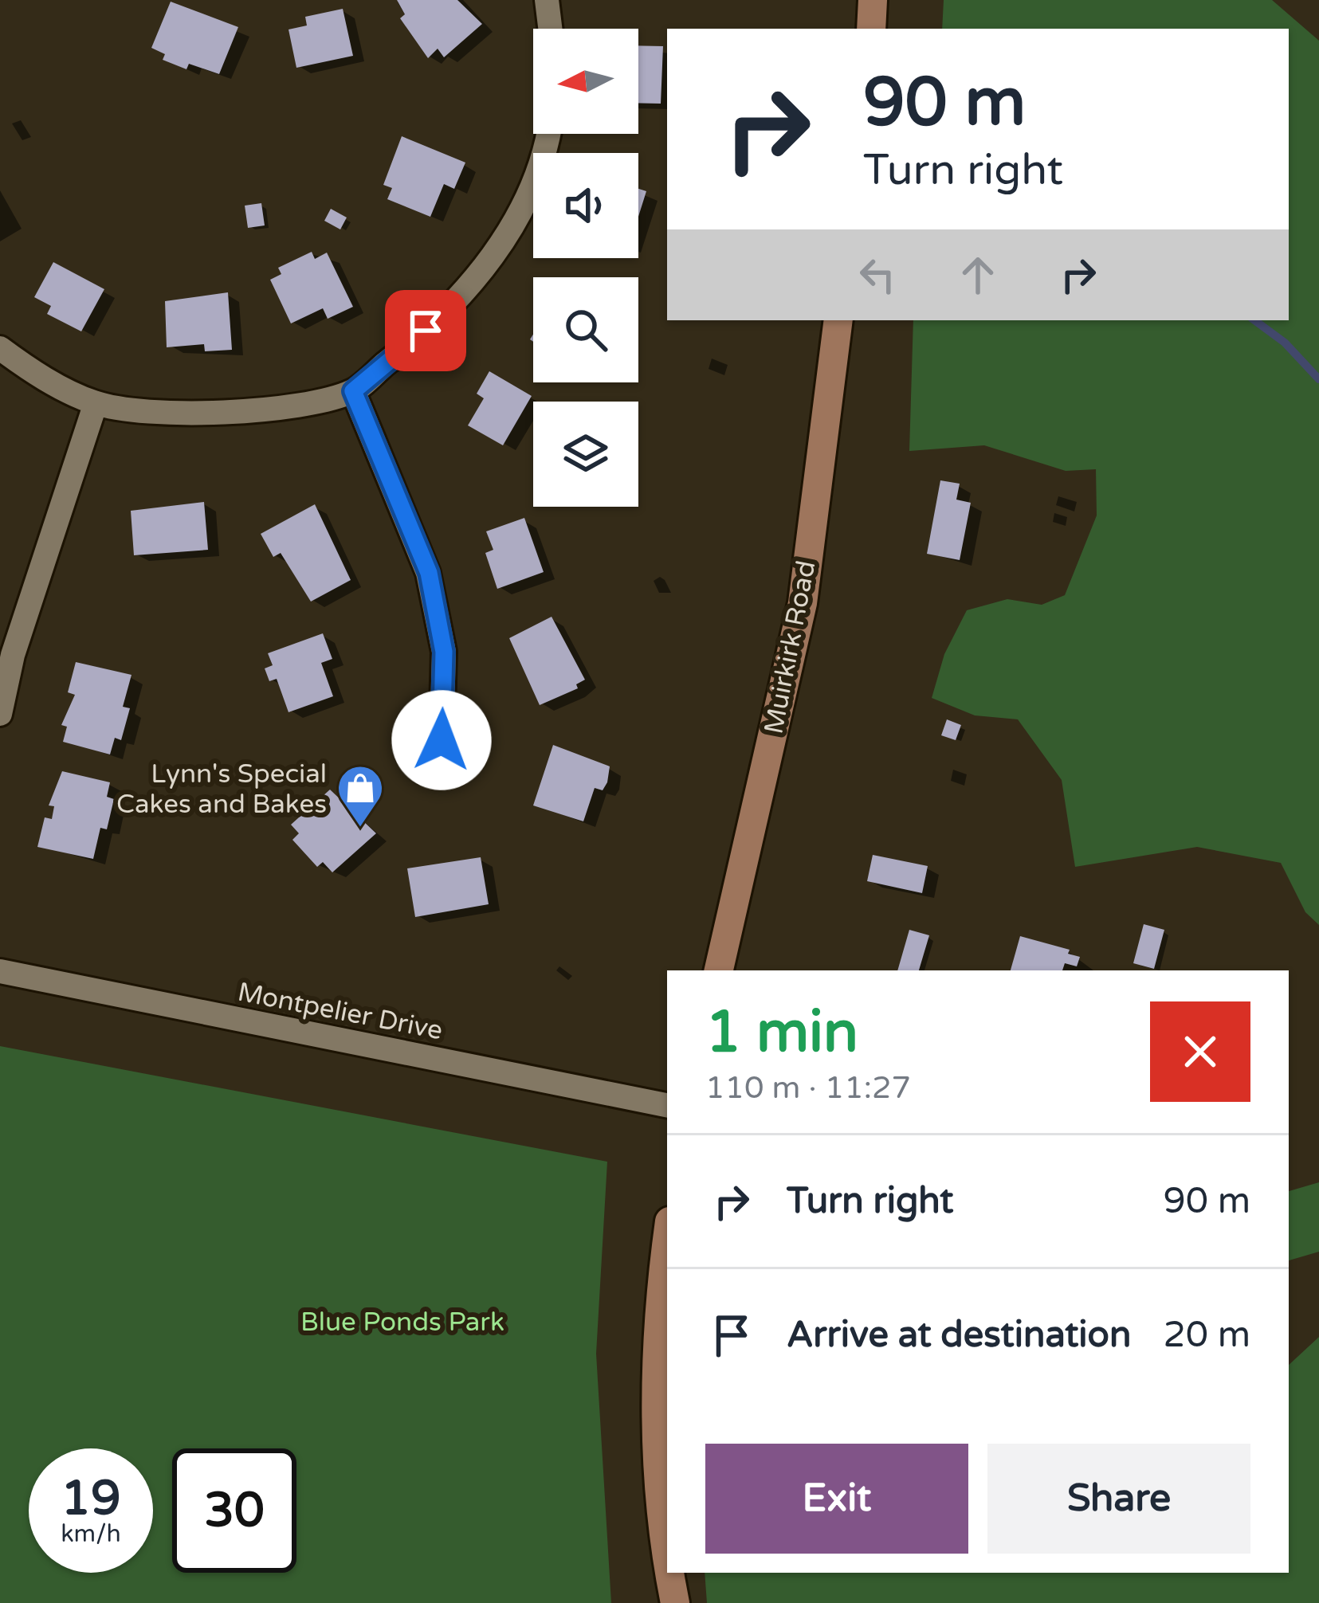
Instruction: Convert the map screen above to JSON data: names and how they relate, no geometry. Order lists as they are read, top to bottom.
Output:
{
  "streets": {
    "main road": ["Muirkirk Road"],
    "street": ["Montpelier Drive"]
  },
  "parks": ["Blue Ponds Park"],
  "places": {
    "shop": ["Lynn's Special Cakes and Bakes"]
  },
  "north": "left",
  "page": {
    "turn": ["90 m", "Turn right"],
    "heading": ["1 min", "110 m · 11:27"],
    "list": [
      {
        "name": "Turn right",
        "value": "90 m"
      },
      {
        "name": "Arrive at destination",
        "value": "20 m"
      }
    ],
    "buttons": ["Exit", "Share"],
    "speed": "19 km/h",
    "limit": "30"
  }
}
